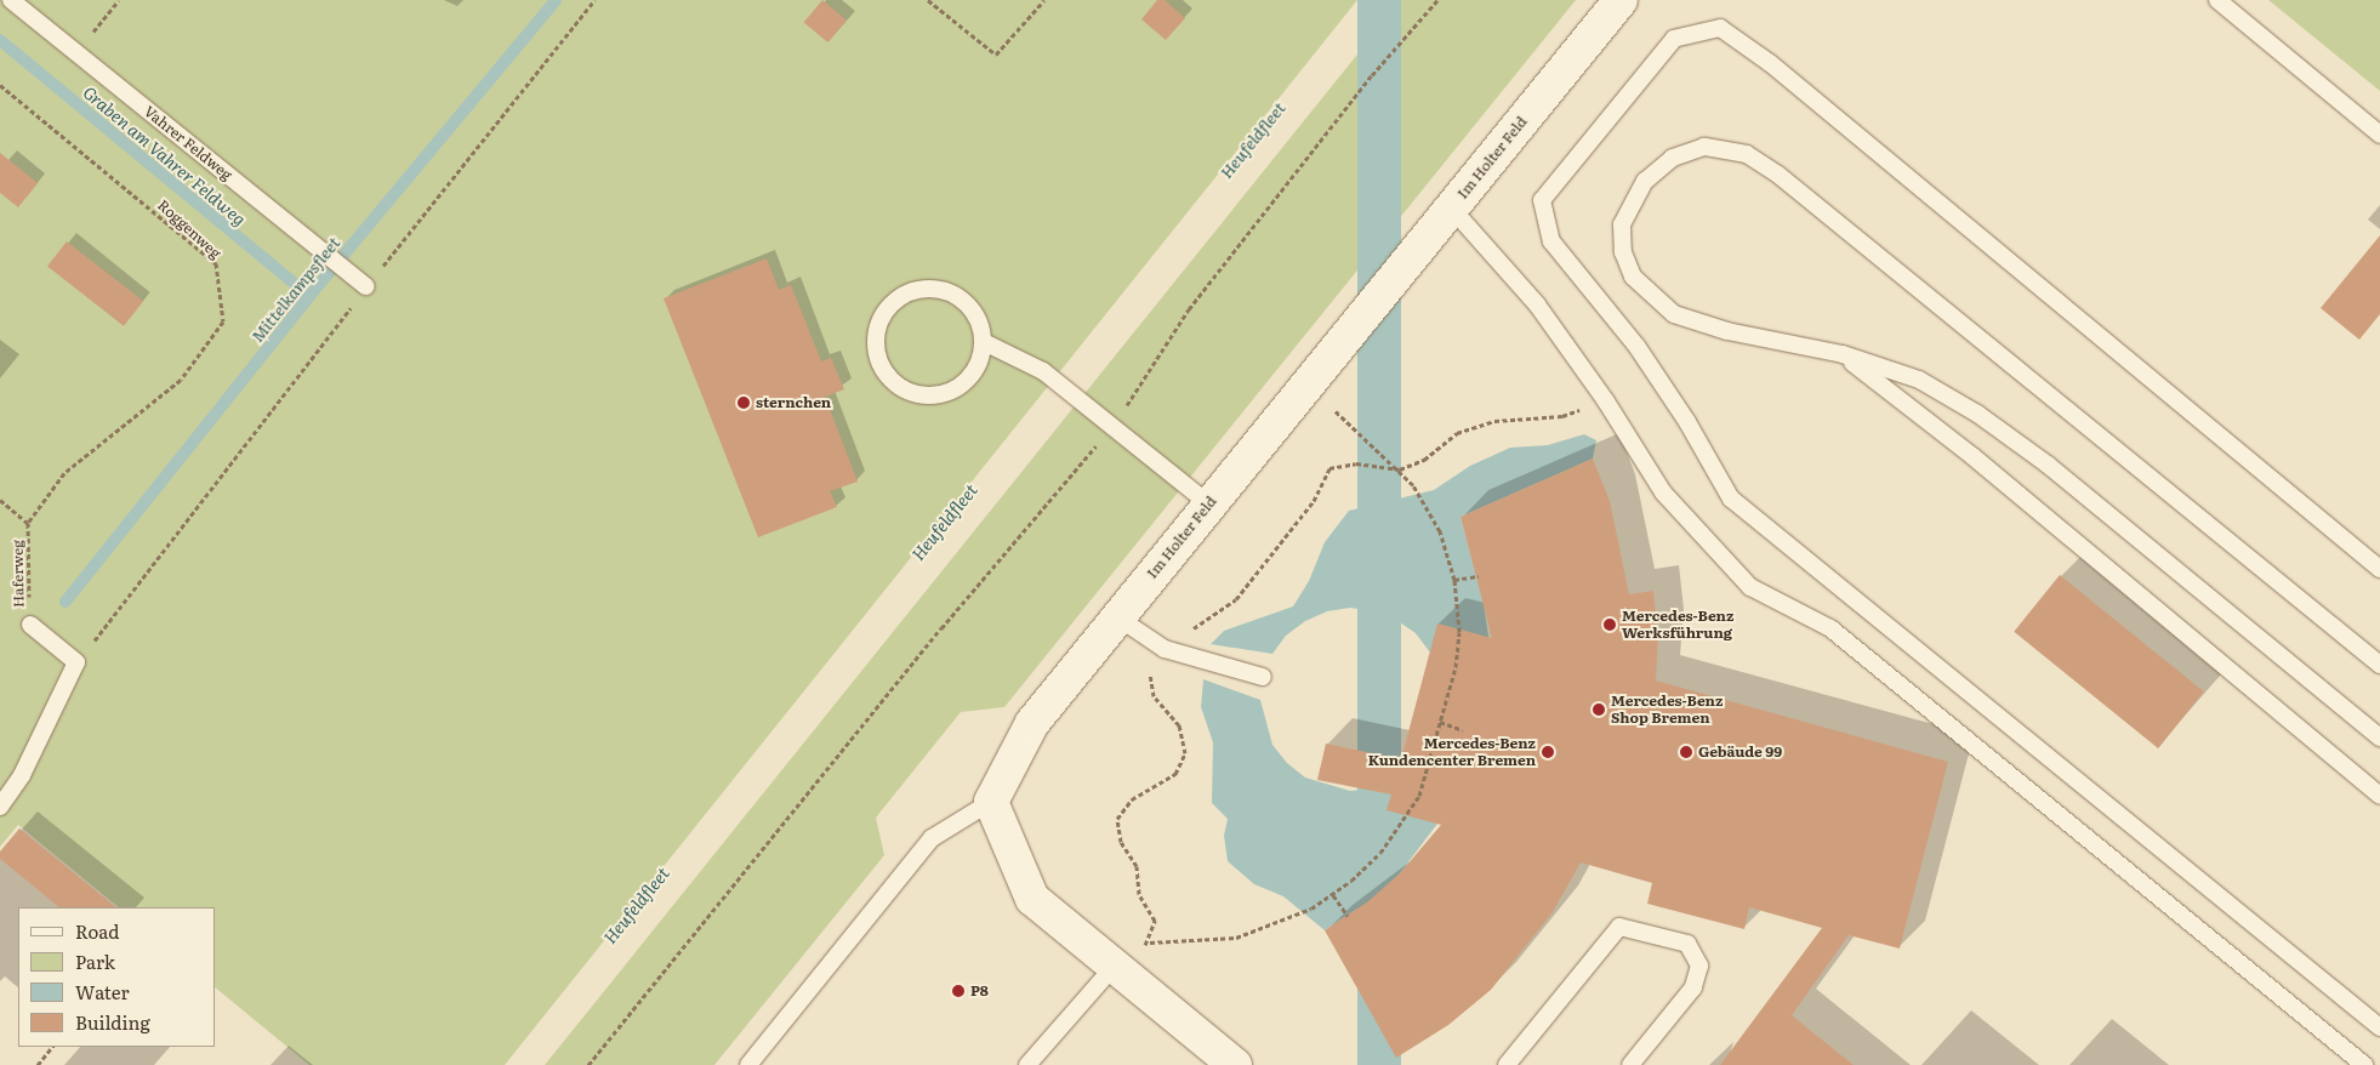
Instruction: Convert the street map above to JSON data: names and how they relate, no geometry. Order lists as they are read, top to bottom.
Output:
{
  "streets": {
    "street": ["Im Holter Feld"],
    "lane": ["Vahrer Feldweg"],
    "path": ["Roggenweg", "Haferweg"]
  },
  "crossings": [
    ["Roggenweg", "Haferweg"]
  ],
  "water": ["Heufeldfleet", "Graben am Vahrer Feldweg", "Mittelkampsfleet"],
  "places": [
    "sternchen",
    "Mercedes-Benz Werksführung",
    "Mercedes-Benz Shop Bremen",
    "Mercedes-Benz Kundencenter Bremen",
    "Gebäude 99",
    "P8"
  ],
  "legend": [
    "Road",
    "Park",
    "Water",
    "Building"
  ]
}
